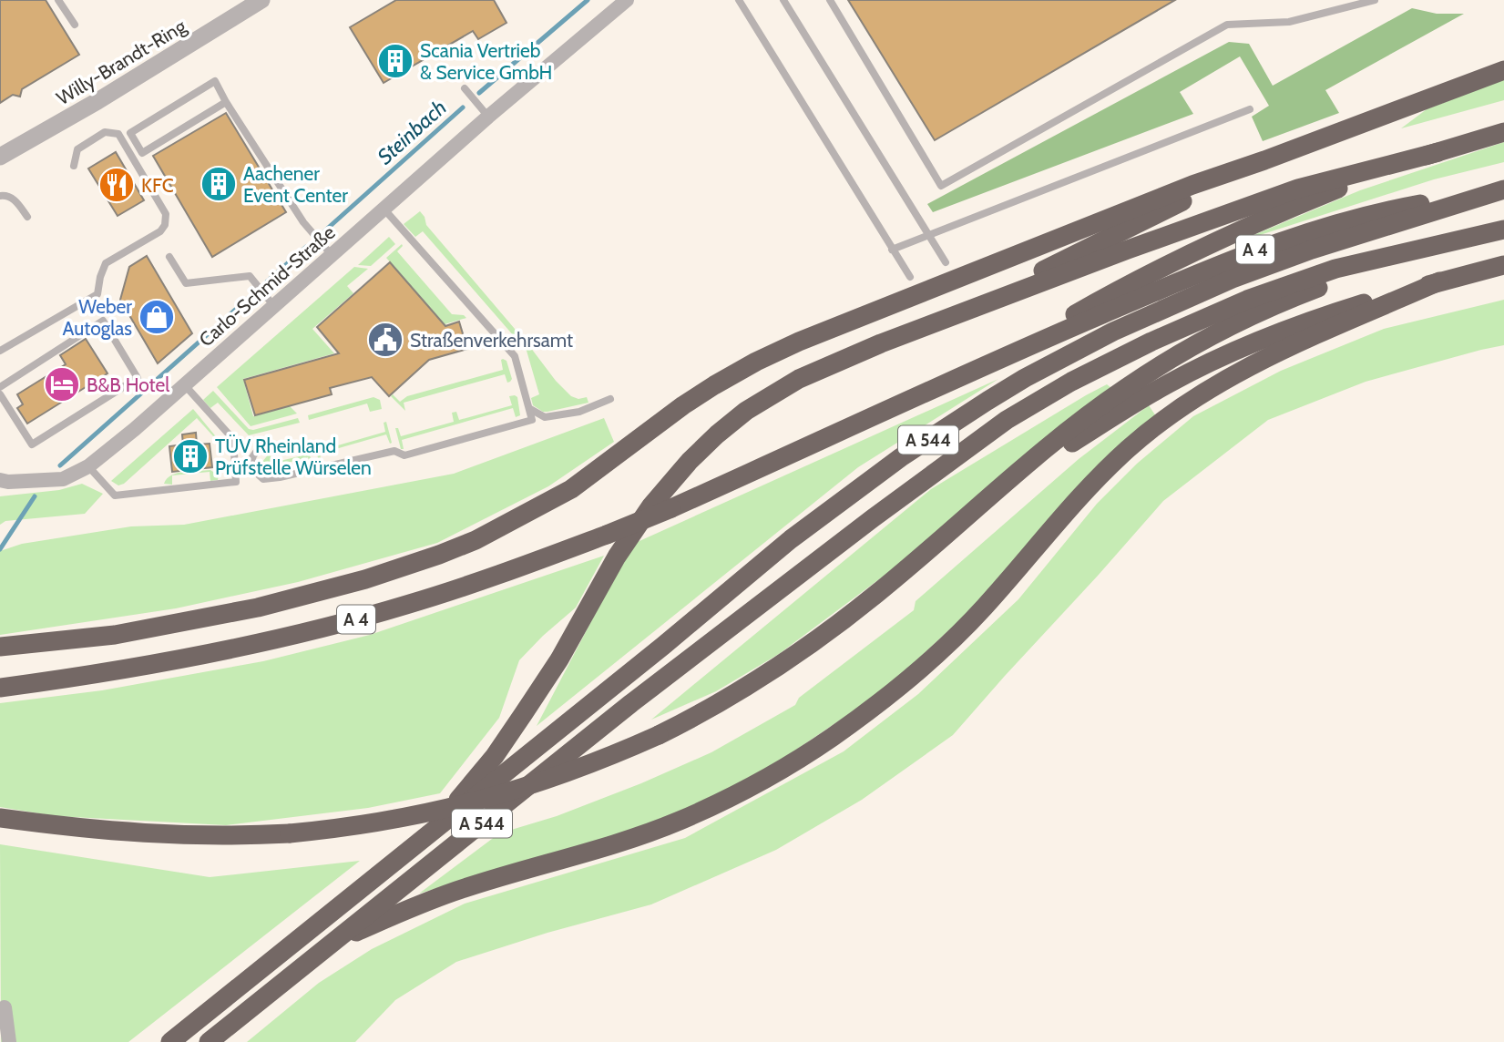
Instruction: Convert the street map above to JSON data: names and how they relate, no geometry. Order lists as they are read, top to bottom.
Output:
{
  "streets": {
    "highway": ["A 4", "A 544"],
    "street": ["Willy-Brandt-Ring", "Carlo-Schmid-Straße"]
  },
  "crossings": [
    ["A 4", "A 544"]
  ],
  "water": ["Steinbach"],
  "places": {
    "building": ["Scania Vertrieb & Service GmbH", "Aachener Event Center", "TÜV Rheinland Prüfstelle Würselen"],
    "restaurant": ["KFC"],
    "shop": ["Weber Autoglas"],
    "public building": ["Straßenverkehrsamt"],
    "hotel": ["B&B Hotel"]
  }
}
